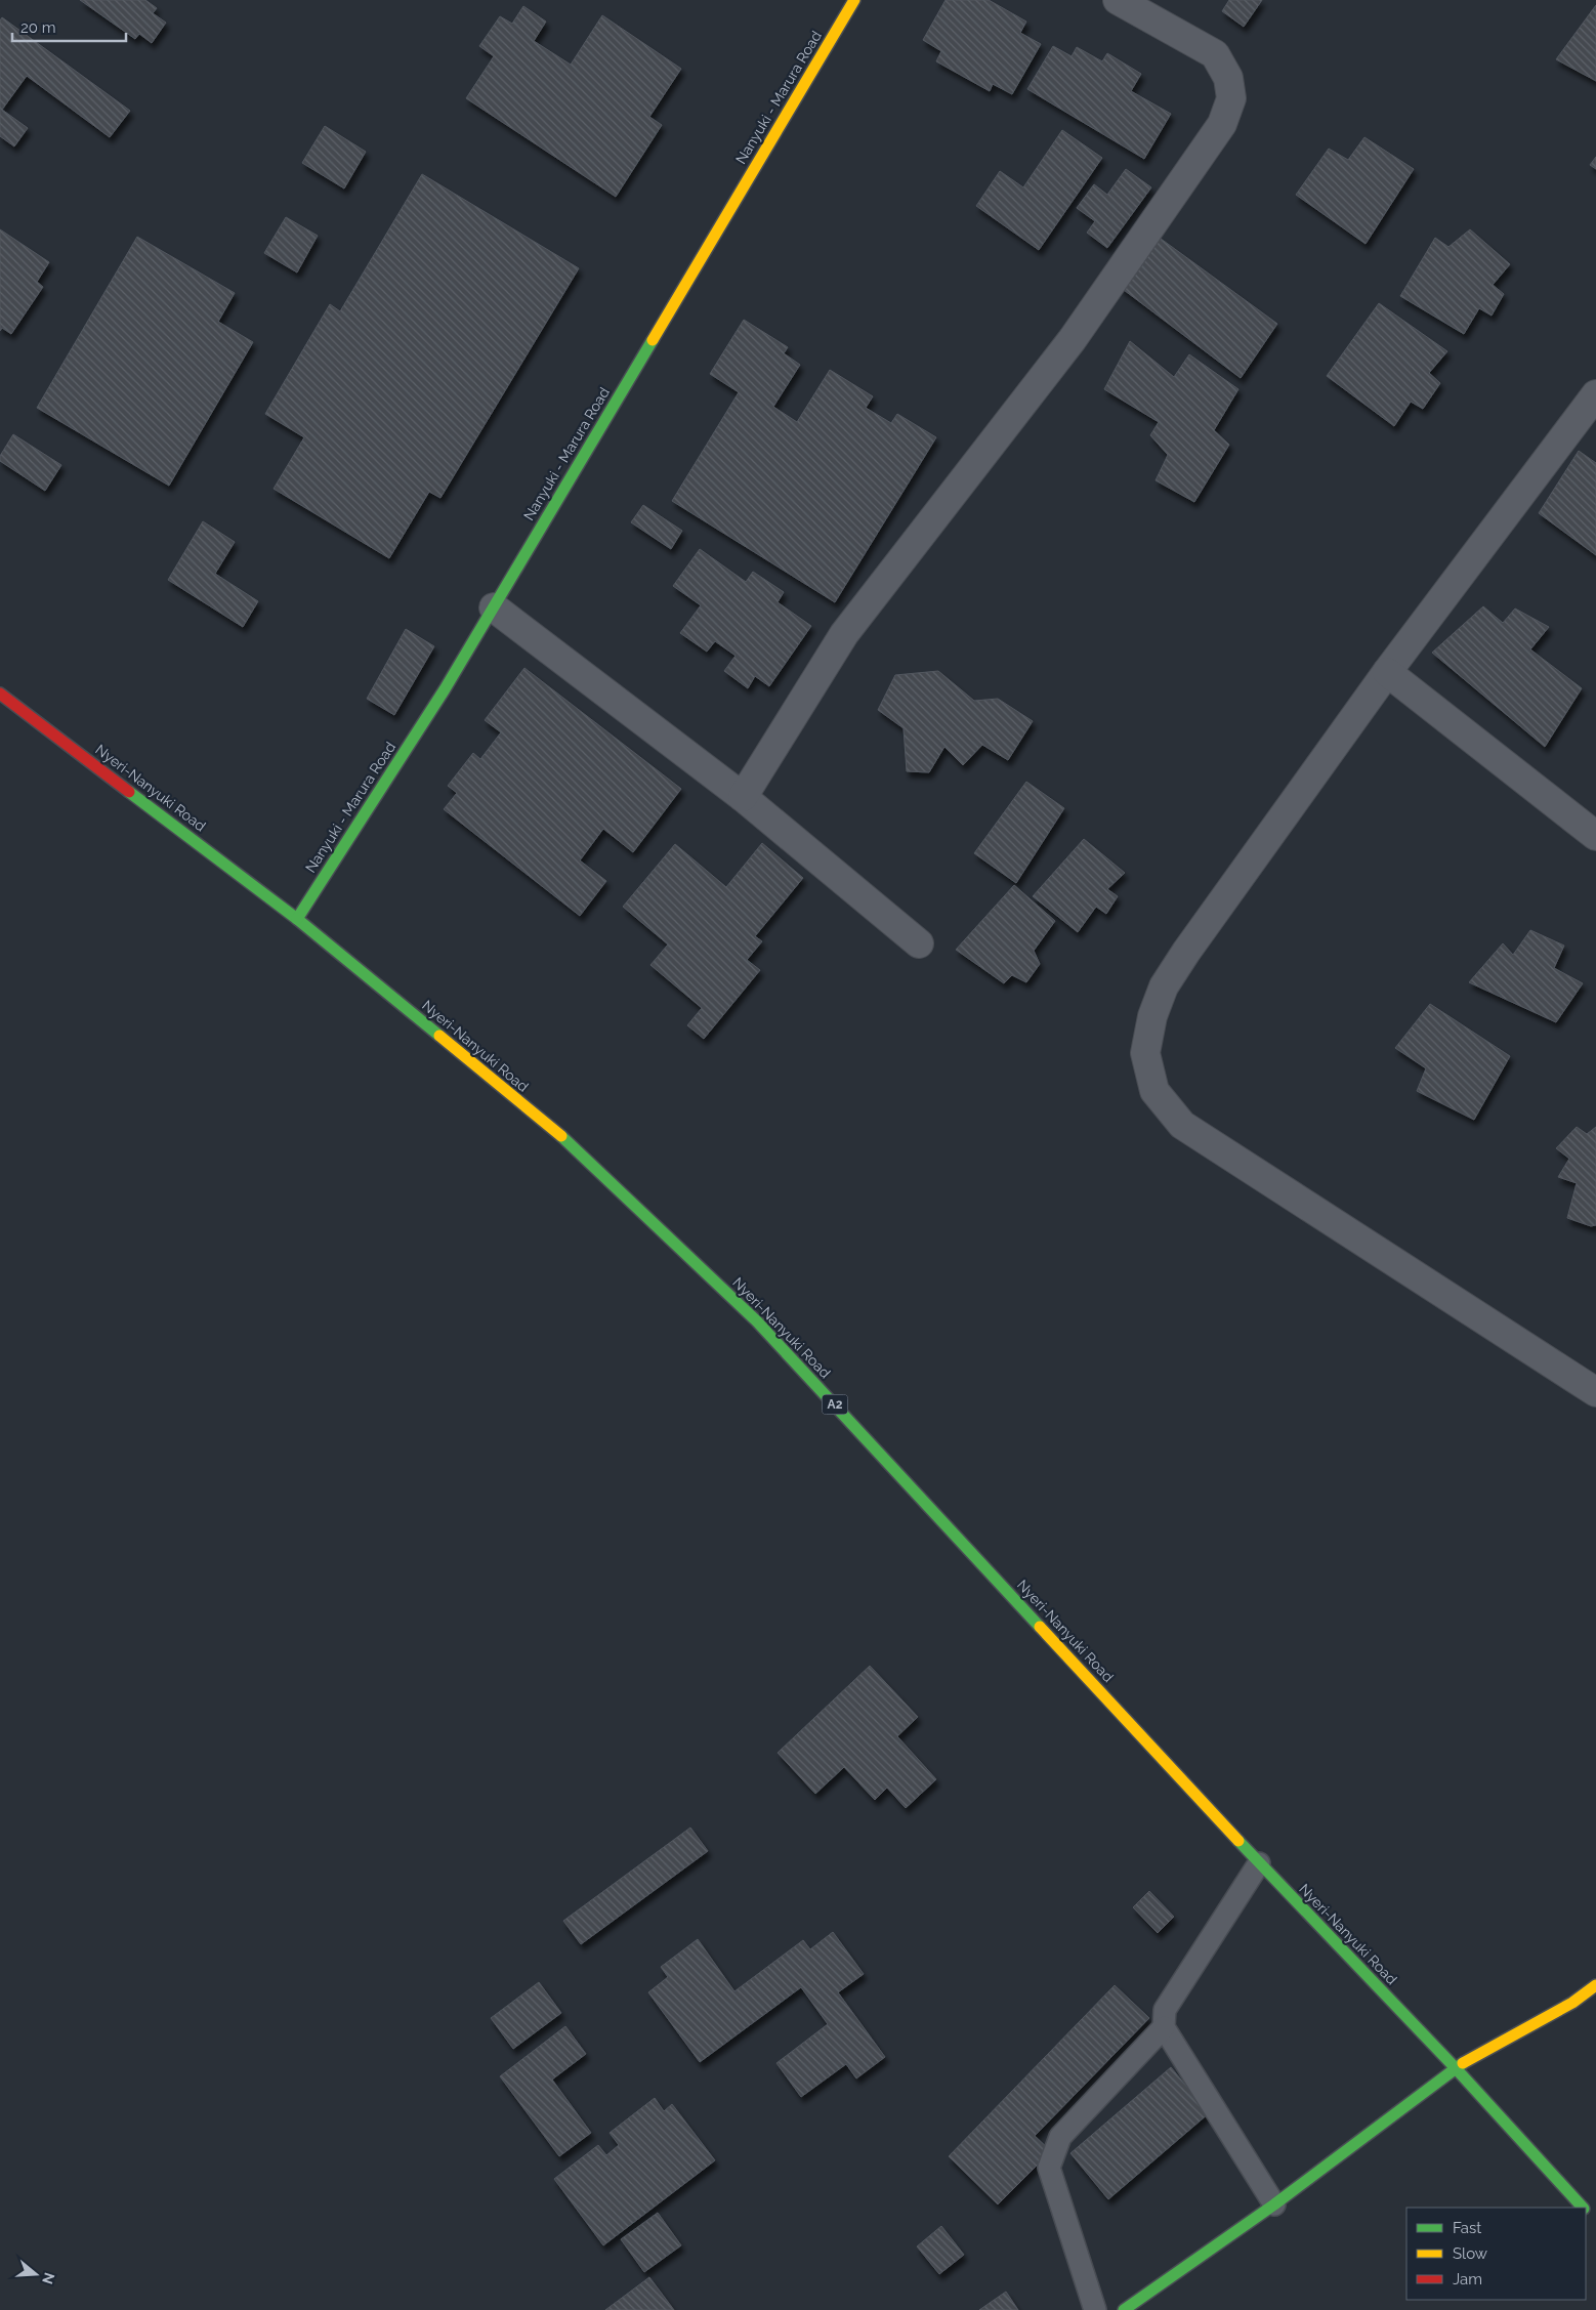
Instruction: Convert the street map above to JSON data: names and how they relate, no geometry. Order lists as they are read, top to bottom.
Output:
{
  "streets": {
    "main road": ["Nanyuki - Marura Road", "Nyeri-Nanyuki Road", "A2"]
  },
  "crossings": [
    ["Nanyuki - Marura Road", "Nyeri-Nanyuki Road"]
  ],
  "legend": ["Fast", "Slow", "Jam"],
  "scale_bar": "20 m",
  "north": "right"
}
